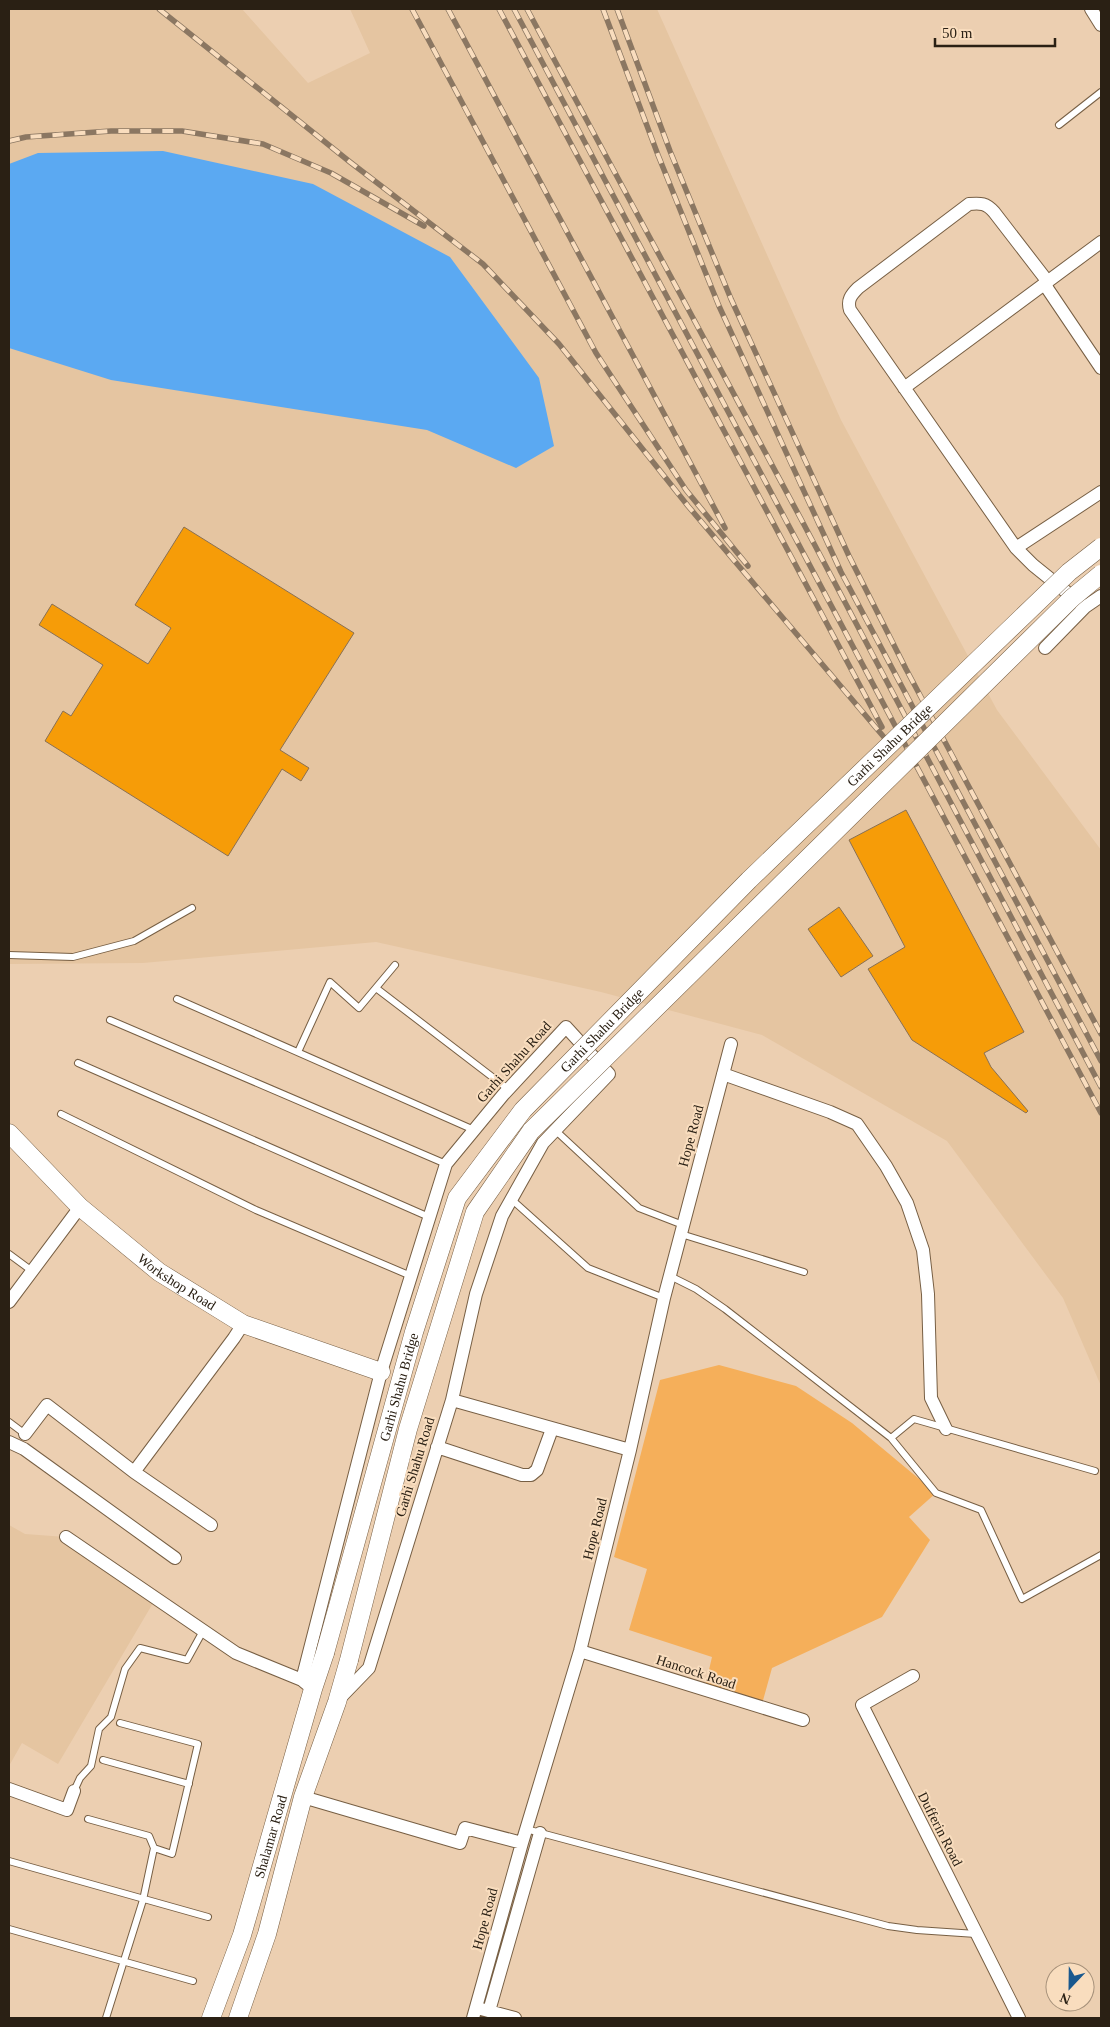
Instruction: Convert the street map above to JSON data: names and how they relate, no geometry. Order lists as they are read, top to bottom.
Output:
{
  "streets": {
    "main road": ["Garhi Shahu Bridge", "Workshop Road", "Shalamar Road"],
    "street": [
      "Garhi Shahu Road",
      "Hope Road",
      "Hancock Road",
      "Dufferin Road"
    ]
  },
  "crossings": [
    ["Garhi Shahu Bridge", "Shalamar Road"],
    ["Garhi Shahu Road", "Workshop Road"],
    ["Garhi Shahu Road", "Shalamar Road"],
    ["Hope Road", "Hancock Road"]
  ],
  "scale_bar": "50 m",
  "north": "bottom"
}
